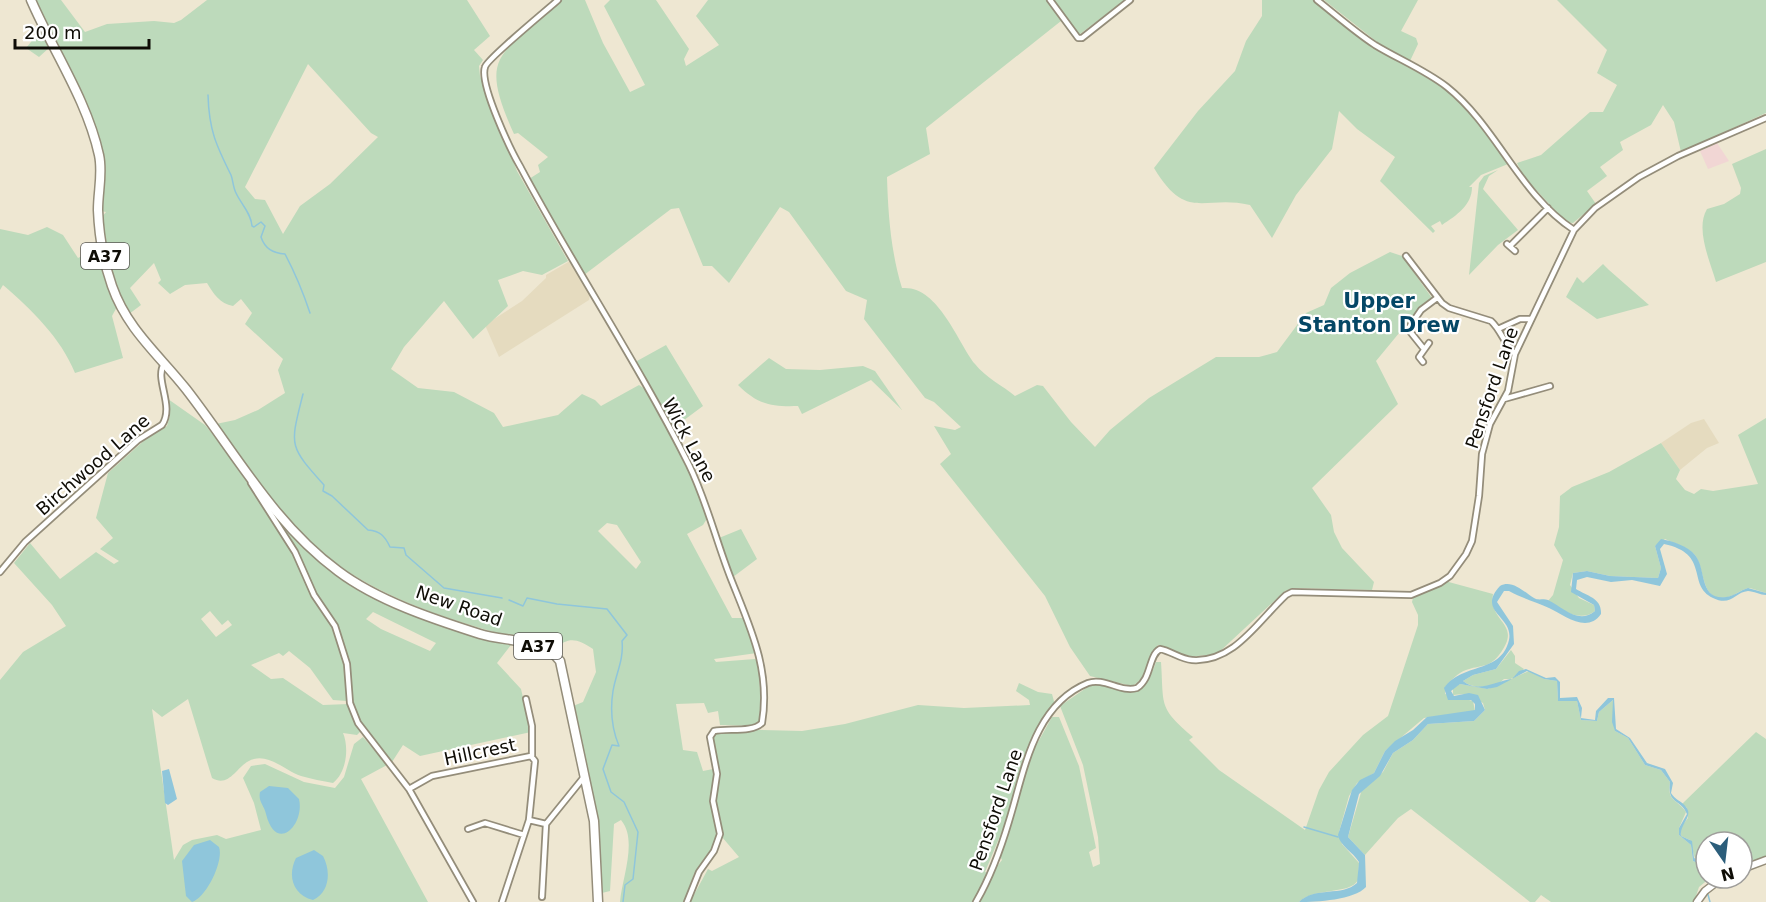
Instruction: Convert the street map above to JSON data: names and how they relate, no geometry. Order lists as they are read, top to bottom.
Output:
{
  "streets": {
    "highway": ["A37", "New Road"],
    "street": [
      "Pensford Lane",
      "Wick Lane",
      "Birchwood Lane",
      "Hillcrest"
    ]
  },
  "crossings": [
    ["A37", "Birchwood Lane"],
    ["A37", "New Road"]
  ],
  "districts": ["Upper Stanton Drew"],
  "scale_bar": "200 m",
  "north": "bottom"
}
